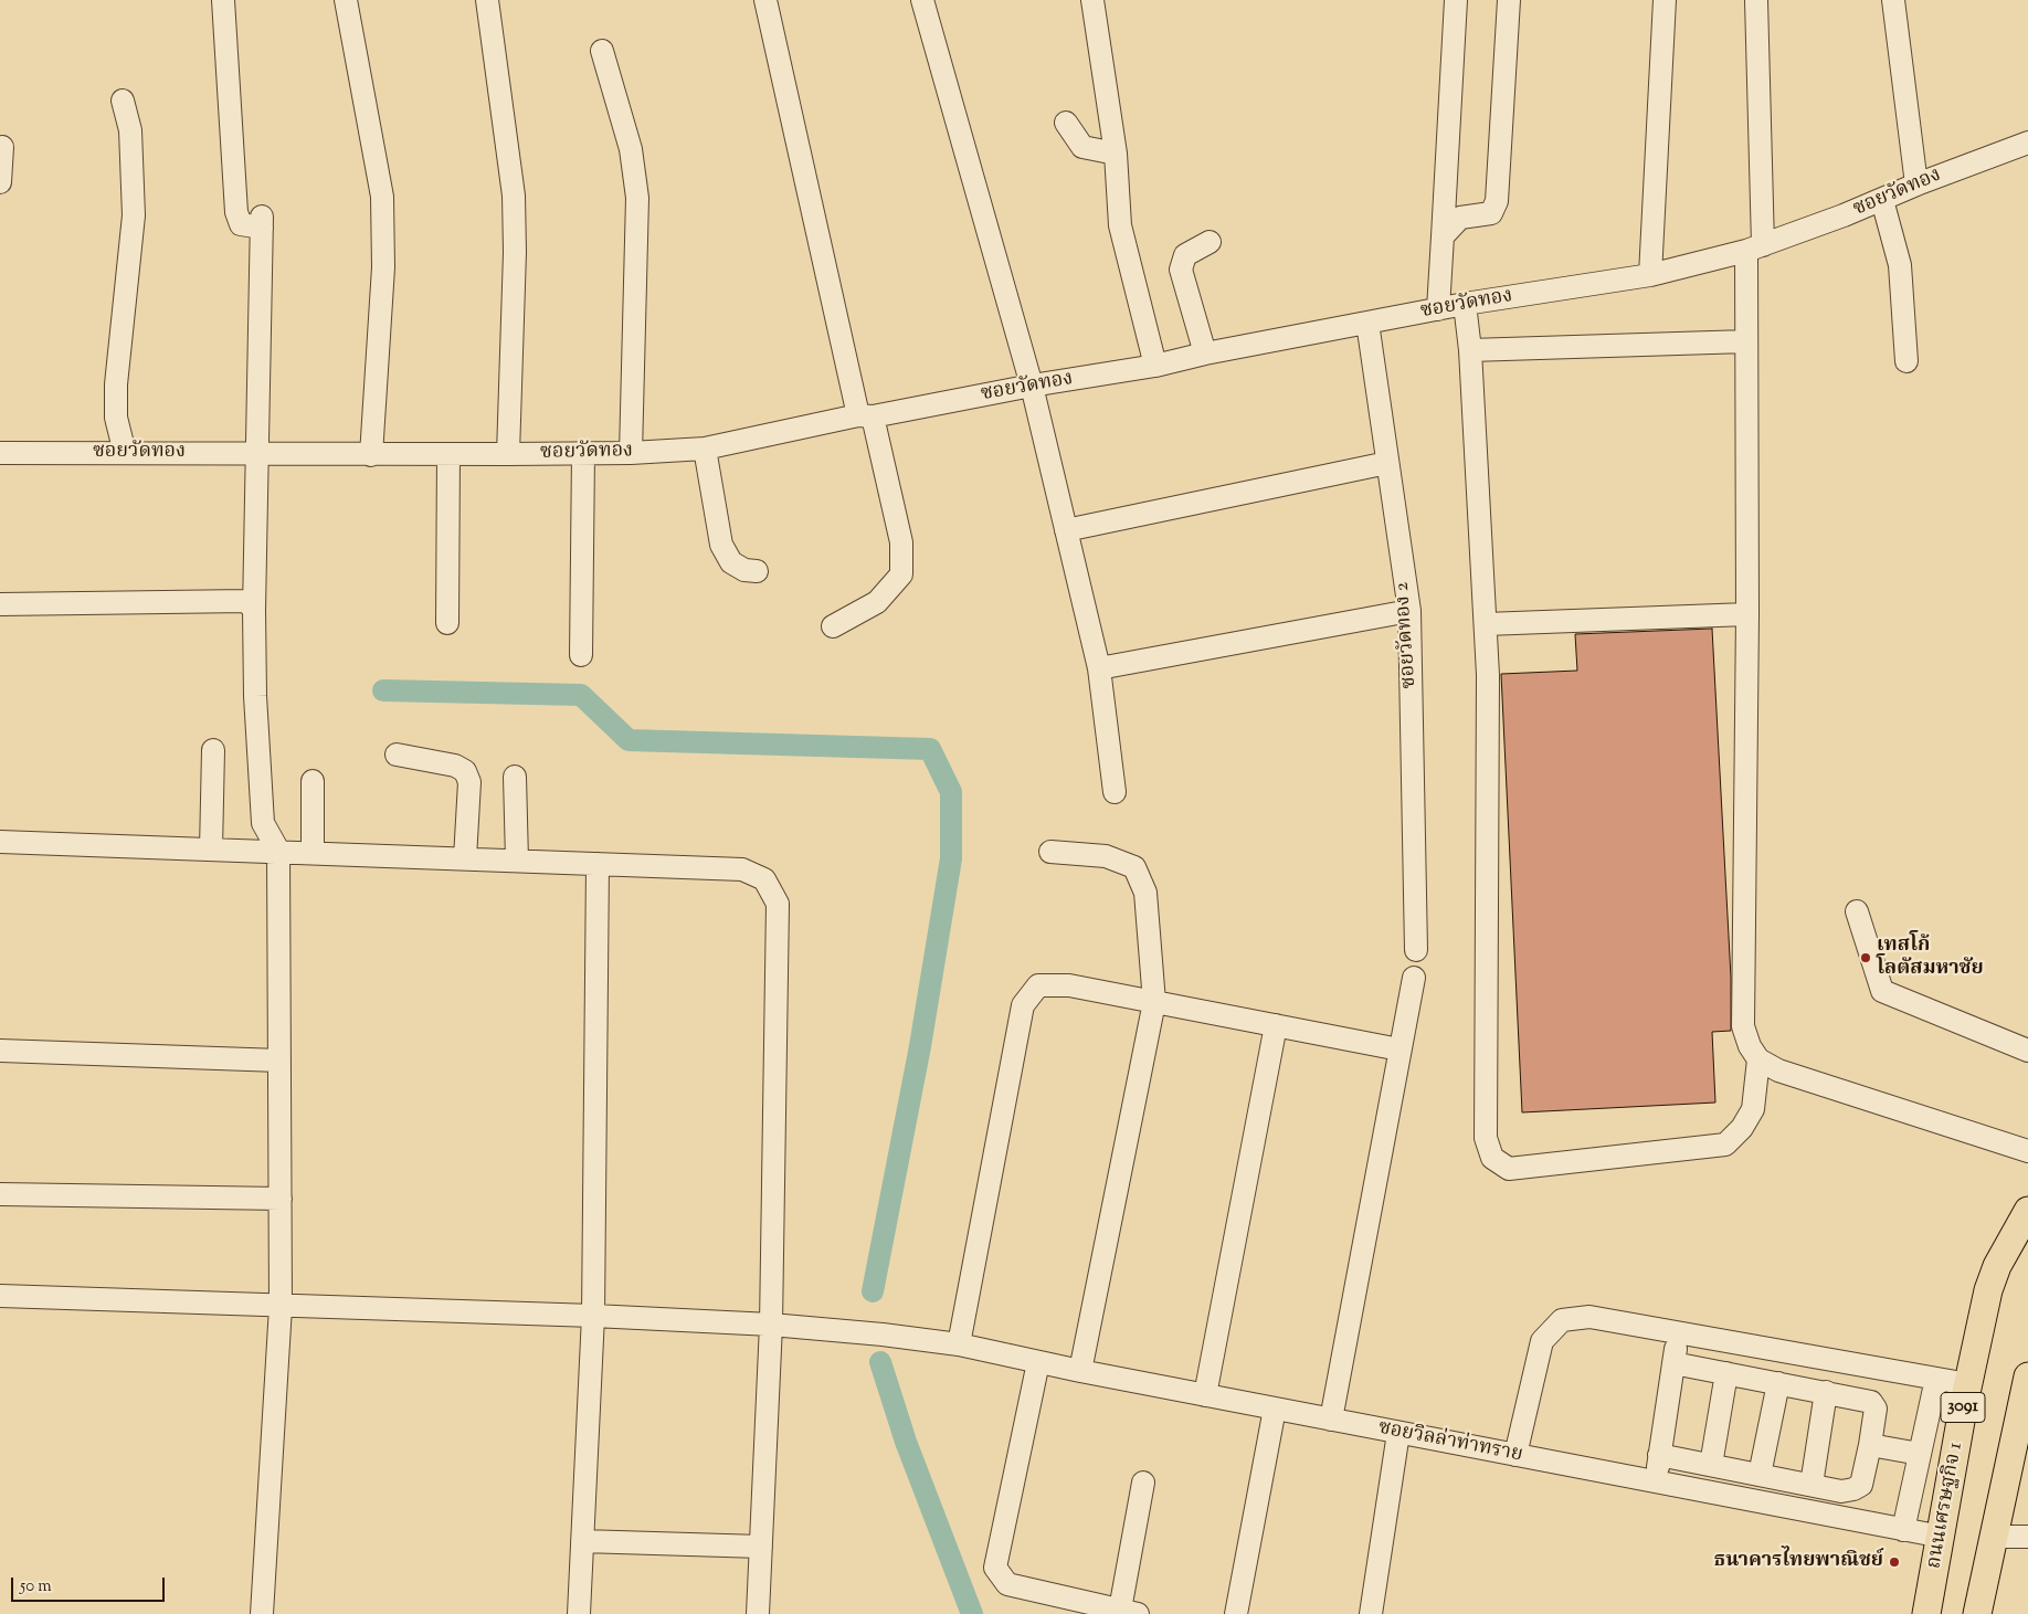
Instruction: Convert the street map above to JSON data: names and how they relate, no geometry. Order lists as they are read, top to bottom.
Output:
{
  "streets": {
    "main road": ["3091", "ถนนเศรษฐกิจ 1"],
    "street": ["ซอยวัดทอง", "ซอยวัดทอง 2", "ซอยวิลล่าท่าทราย"]
  },
  "crossings": [
    ["ซอยวัดทอง", "ซอยวัดทอง 2"],
    ["ซอยวิลล่าท่าทราย", "ถนนเศรษฐกิจ 1"]
  ],
  "places": ["เทสโก้ โลตัสมหาชัย", "ธนาคารไทยพาณิชย์"],
  "scale_bar": "50 m"
}
